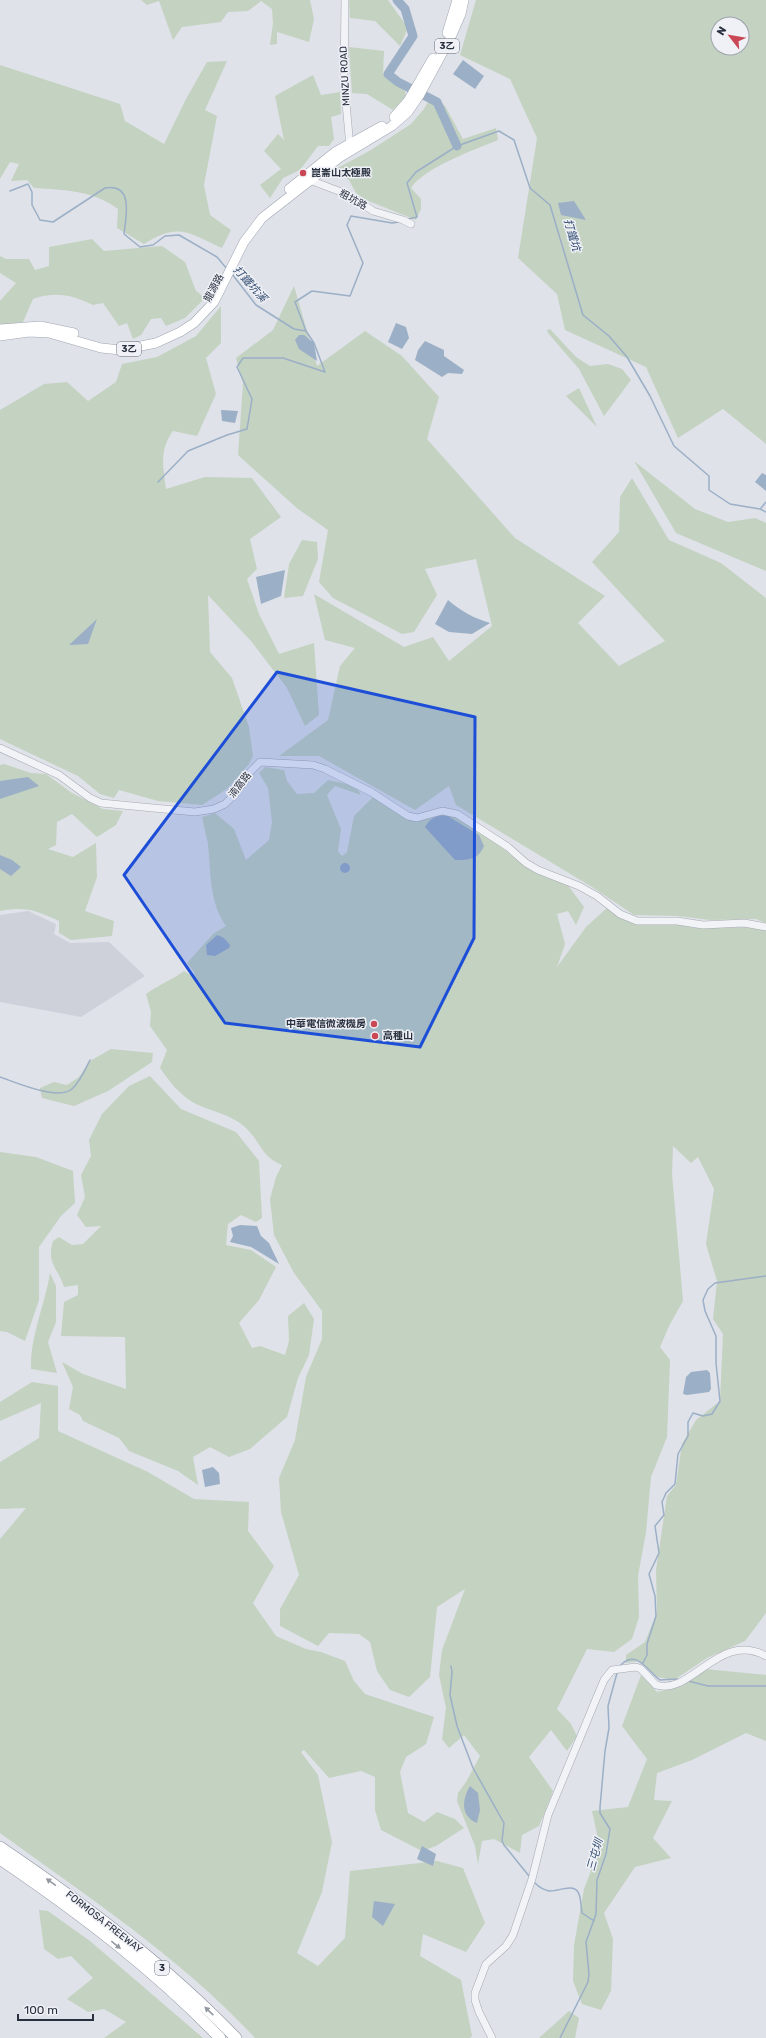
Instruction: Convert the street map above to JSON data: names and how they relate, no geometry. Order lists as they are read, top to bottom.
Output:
{
  "streets": {
    "highway": ["FORMOSA FREEWAY", "3"],
    "main road": ["3乙", "龍源路"],
    "street": ["MINZU ROAD", "粗坑路", "湳窩路"]
  },
  "crossings": [
    ["3乙", "MINZU ROAD"],
    ["3乙", "粗坑路"],
    ["3乙", "龍源路"]
  ],
  "water": ["打鐵坑", "打鐵坑溪", "三屯圳"],
  "places": ["崑崙山太極殿", "中華電信微波機房", "高種山"],
  "scale_bar": "100 m",
  "north": "top left"
}
